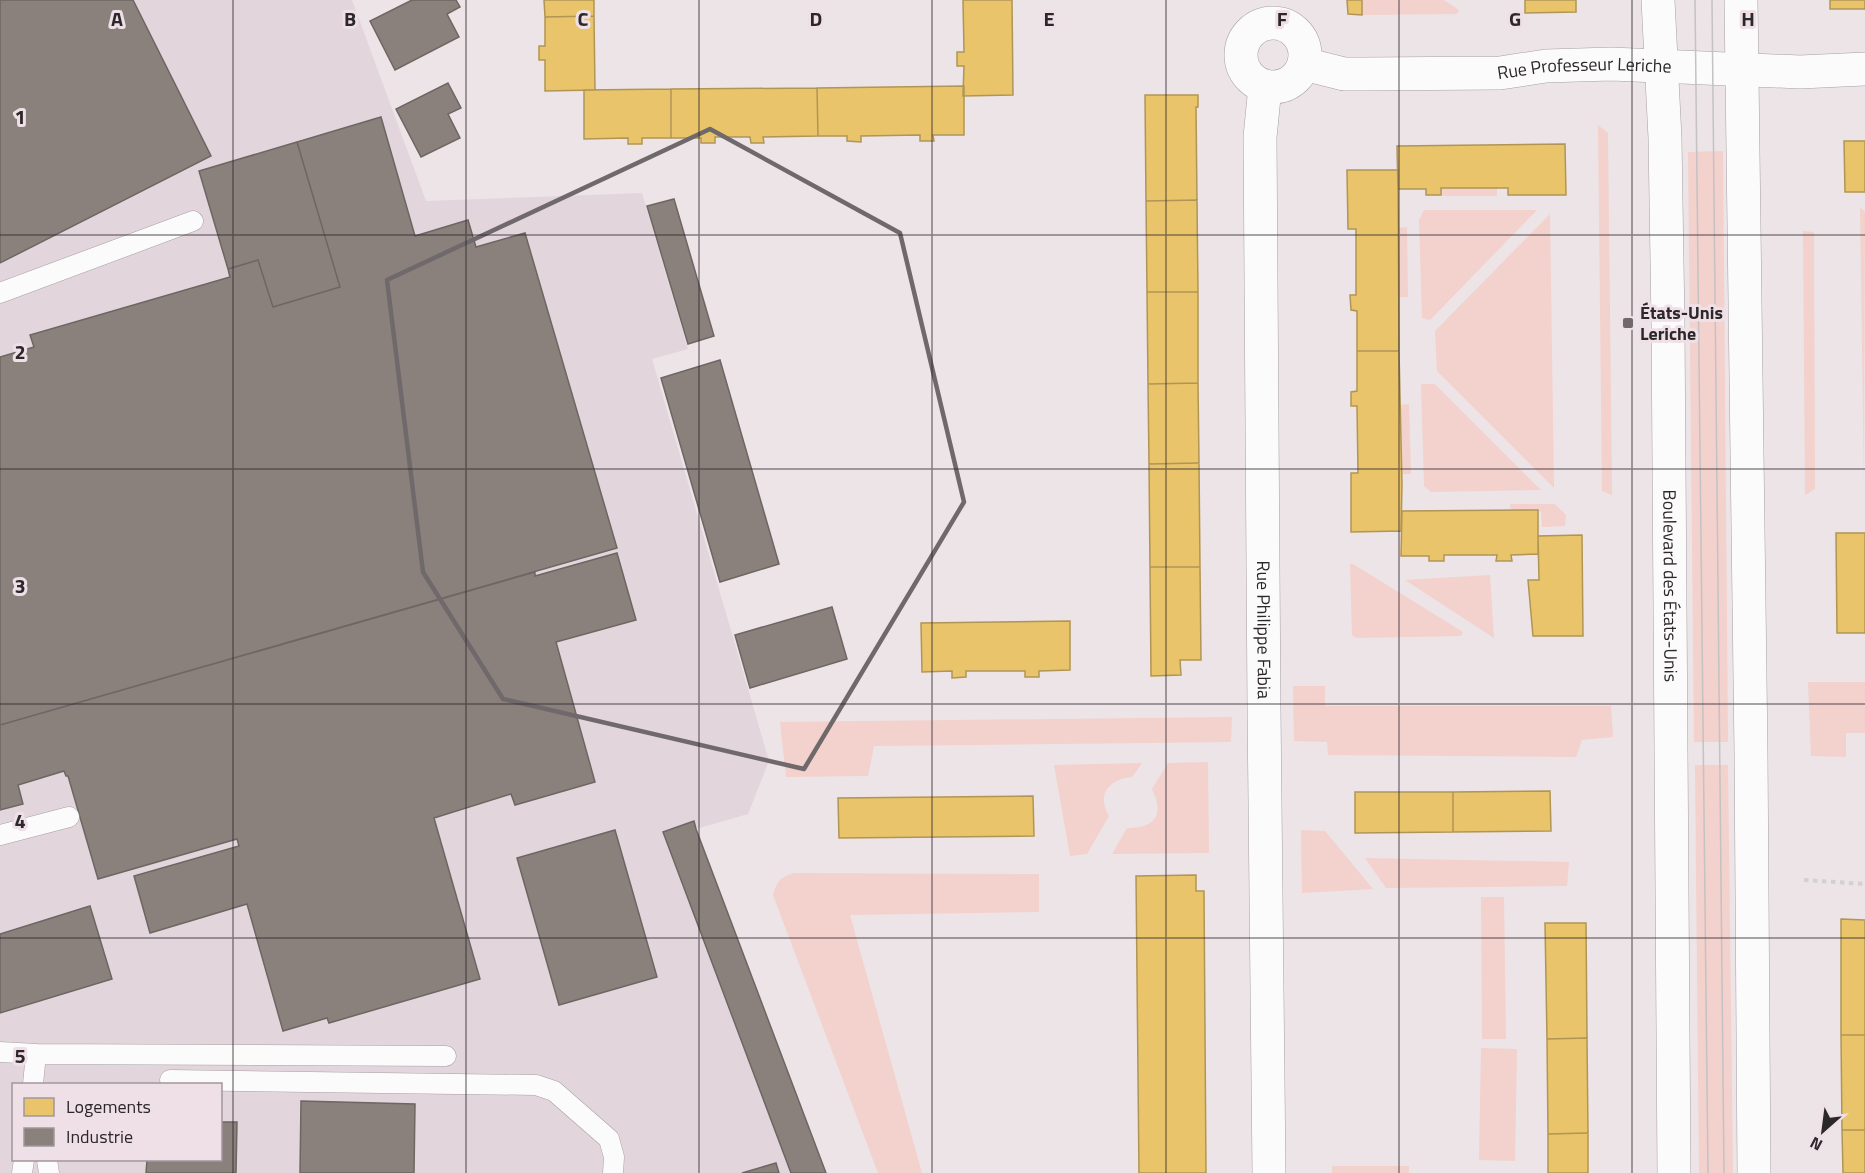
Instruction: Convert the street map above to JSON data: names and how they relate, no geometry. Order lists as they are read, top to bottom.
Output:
{
  "streets": {
    "main road": ["Rue Professeur Leriche", "Boulevard des États-Unis", "Rue Philippe Fabia"]
  },
  "crossings": [
    ["Rue Professeur Leriche", "Boulevard des États-Unis"],
    ["Rue Professeur Leriche", "Rue Philippe Fabia"]
  ],
  "places": {
    "transit": ["États-Unis Leriche"]
  },
  "legend": ["Logements", "Industrie"],
  "north": "bottom left",
  "grid": {
    "columns": [
      "A",
      "B",
      "C",
      "D",
      "E",
      "F",
      "G",
      "H"
    ],
    "rows": [
      "1",
      "2",
      "3",
      "4",
      "5"
    ]
  }
}
